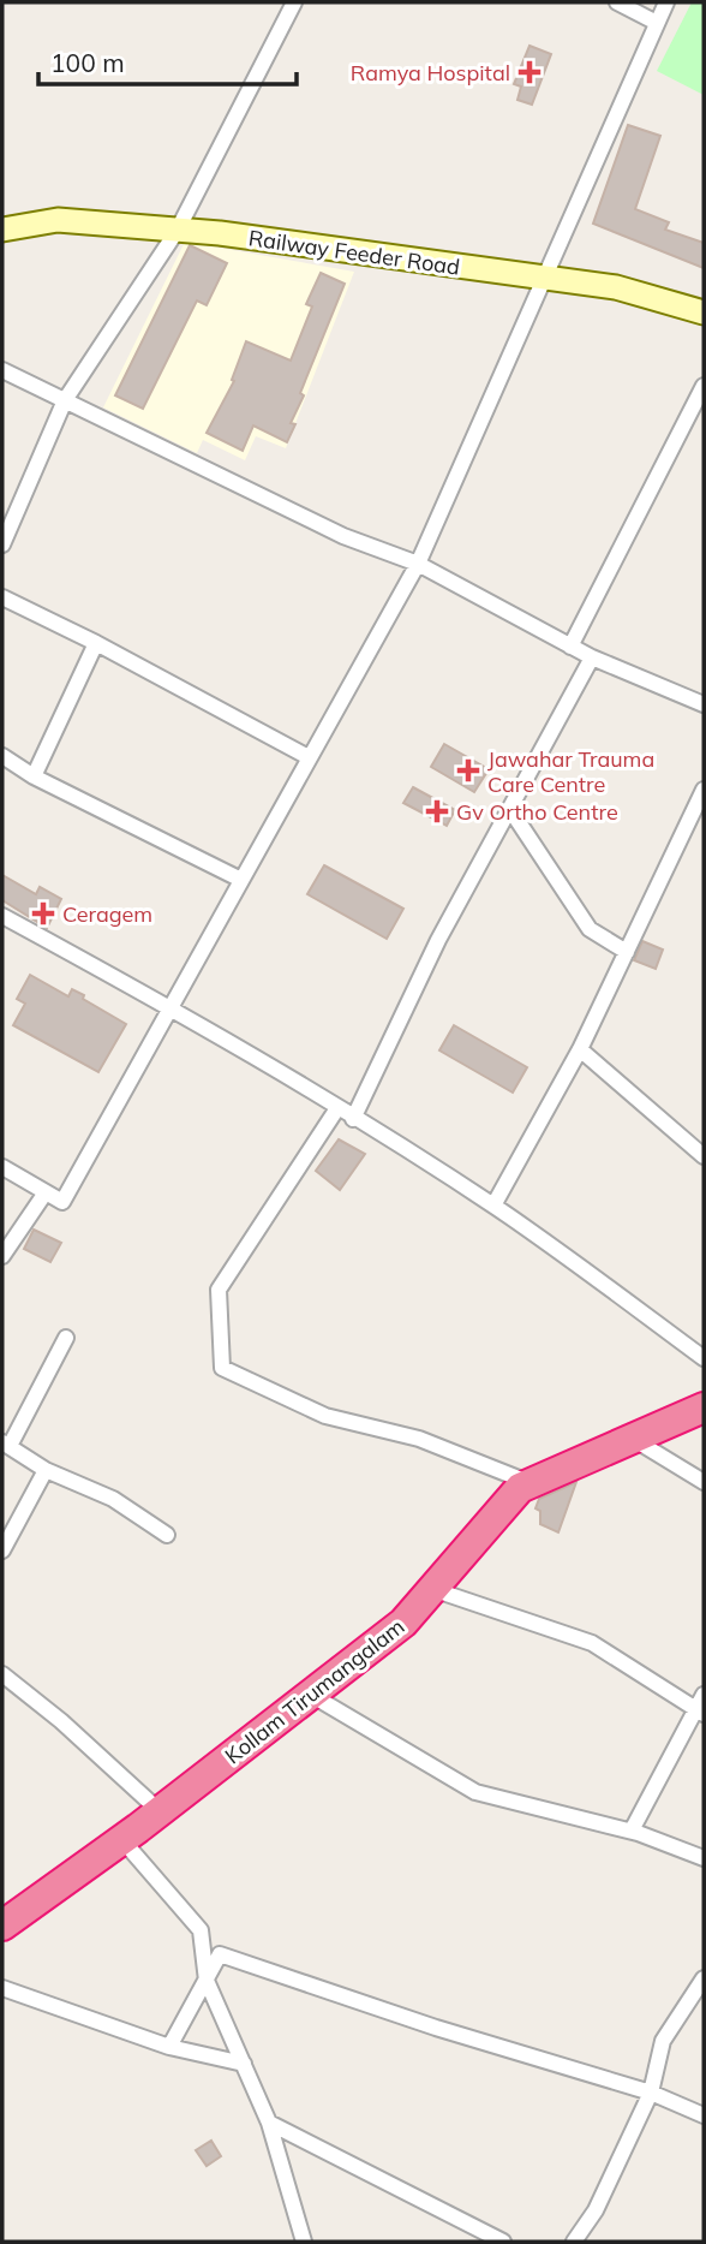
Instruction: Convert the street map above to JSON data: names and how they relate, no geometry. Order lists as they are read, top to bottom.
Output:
{
  "streets": {
    "highway": ["Kollam Tirumangalam"],
    "street": ["Railway Feeder Road"]
  },
  "places": {
    "health": [
      "Ramya Hospital",
      "Jawahar Trauma Care Centre",
      "Gv Ortho Centre",
      "Ceragem"
    ]
  },
  "scale_bar": "100 m"
}
